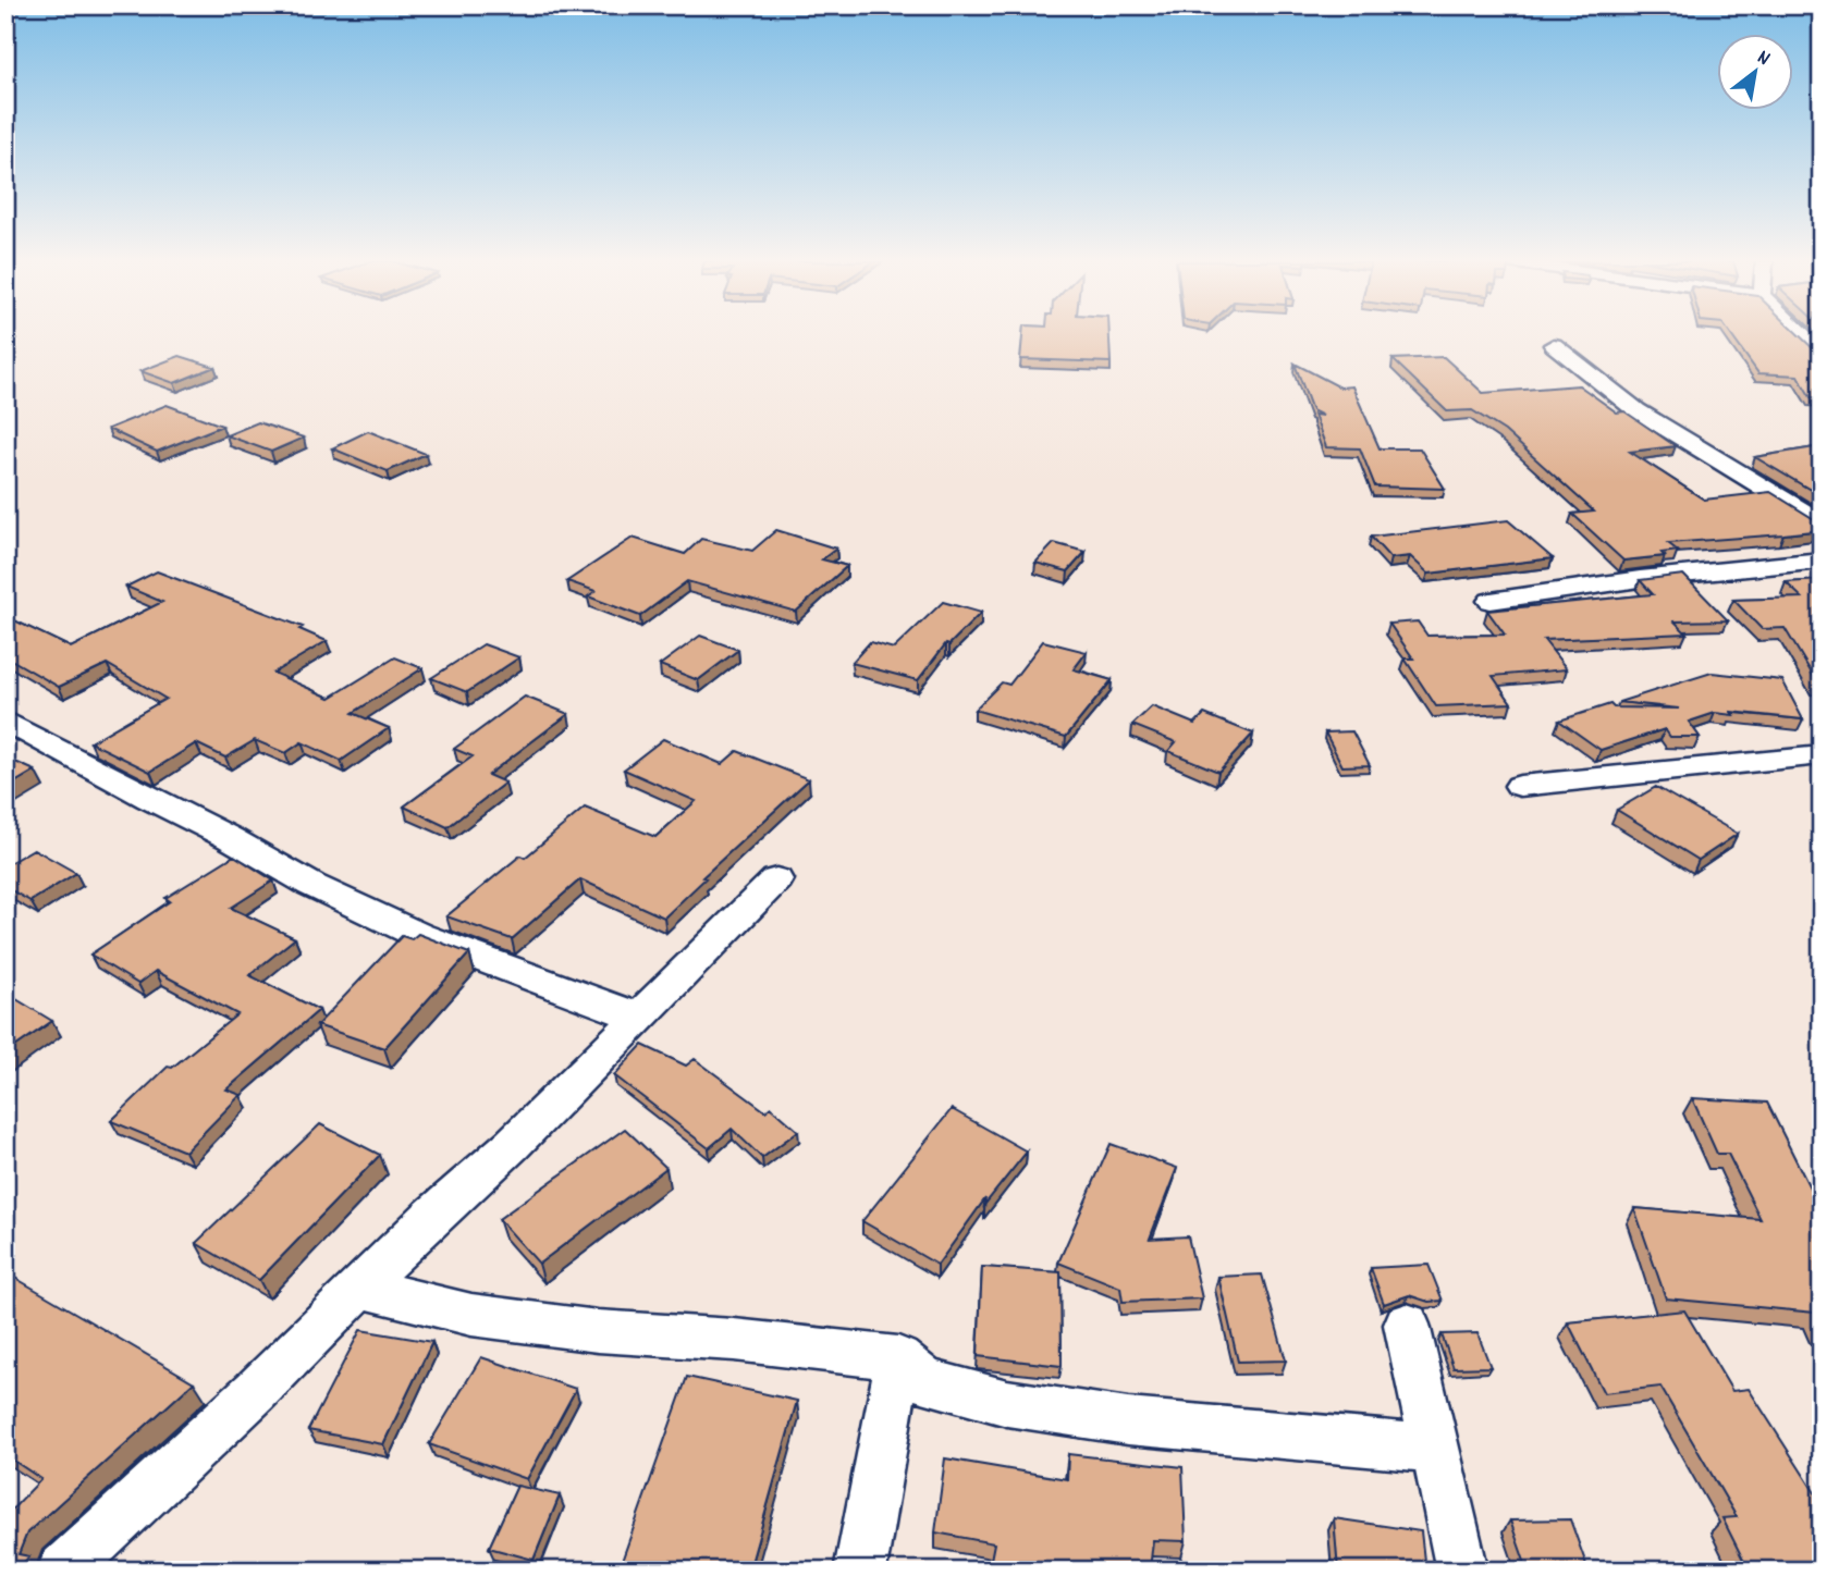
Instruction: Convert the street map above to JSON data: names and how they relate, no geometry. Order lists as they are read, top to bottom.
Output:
{
  "north": "top right"
}
